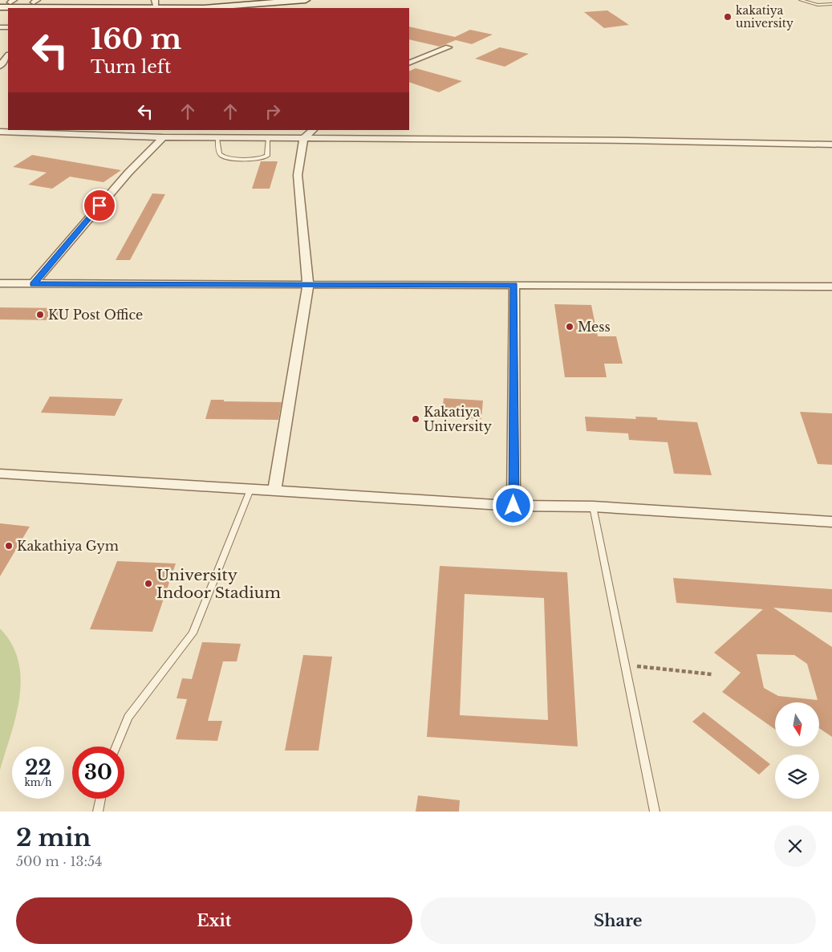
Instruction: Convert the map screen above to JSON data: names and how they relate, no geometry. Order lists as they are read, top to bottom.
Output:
{
  "places": [
    "kakatiya university",
    "KU Post Office",
    "Mess",
    "Kakatiya University",
    "Kakathiya Gym",
    "University Indoor Stadium"
  ],
  "north": "bottom",
  "page": {
    "turn": ["160 m", "Turn left"],
    "speed": "22 km/h",
    "limit": "30",
    "heading": ["2 min", "500 m · 13:54"],
    "buttons": ["Exit", "Share"]
  }
}
